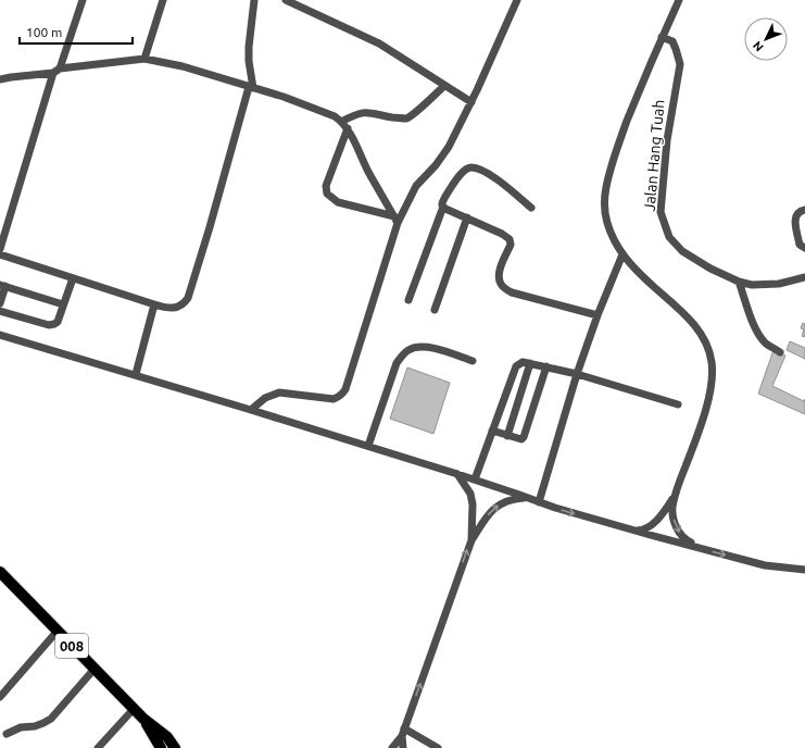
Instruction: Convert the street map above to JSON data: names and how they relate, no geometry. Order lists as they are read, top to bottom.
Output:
{
  "streets": {
    "highway": ["008"],
    "street": ["Jalan Hang Tuah"]
  },
  "scale_bar": "100 m",
  "north": "bottom left"
}
